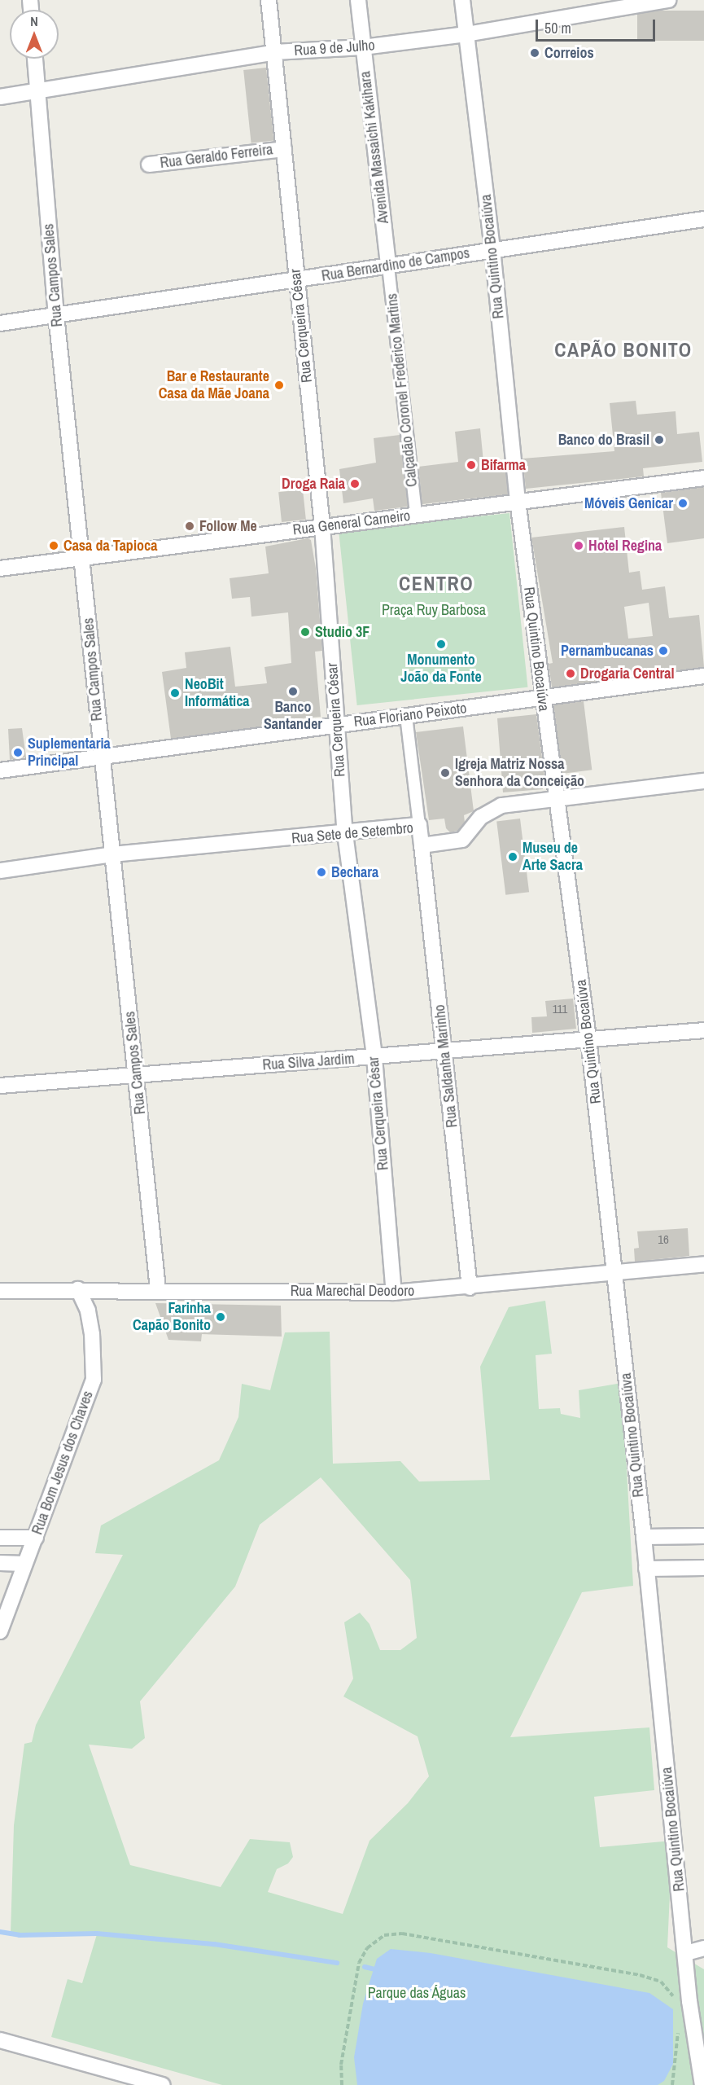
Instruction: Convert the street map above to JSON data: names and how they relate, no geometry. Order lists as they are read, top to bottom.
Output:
{
  "streets": {
    "street": [
      "Rua 9 de Julho",
      "Avenida Massaichi Kakihara",
      "Rua Geraldo Ferreira",
      "Rua Quintino Bocaiúva",
      "Rua Bernardino de Campos",
      "Rua Campos Sales",
      "Rua Cerqueira César",
      "Calçadão Coronel Frederico Martins",
      "Rua General Carneiro",
      "Rua Floriano Peixoto",
      "Rua Sete de Setembro",
      "Rua Silva Jardim",
      "Rua Saldanha Marinho",
      "Rua Marechal Deodoro",
      "Rua Bom Jesus dos Chaves"
    ]
  },
  "crossings": [
    ["Rua 9 de Julho", "Avenida Massaichi Kakihara"],
    ["Rua 9 de Julho", "Rua Quintino Bocaiúva"],
    ["Rua 9 de Julho", "Rua Campos Sales"],
    ["Rua 9 de Julho", "Rua Cerqueira César"],
    ["Avenida Massaichi Kakihara", "Rua Bernardino de Campos"],
    ["Avenida Massaichi Kakihara", "Calçadão Coronel Frederico Martins"],
    ["Rua Geraldo Ferreira", "Rua Cerqueira César"],
    ["Rua Quintino Bocaiúva", "Rua Bernardino de Campos"],
    ["Rua Quintino Bocaiúva", "Rua General Carneiro"],
    ["Rua Quintino Bocaiúva", "Rua Floriano Peixoto"],
    ["Rua Quintino Bocaiúva", "Rua Sete de Setembro"],
    ["Rua Quintino Bocaiúva", "Rua Silva Jardim"],
    ["Rua Quintino Bocaiúva", "Rua Marechal Deodoro"],
    ["Rua Bernardino de Campos", "Rua Campos Sales"],
    ["Rua Bernardino de Campos", "Rua Cerqueira César"],
    ["Rua Bernardino de Campos", "Calçadão Coronel Frederico Martins"],
    ["Rua Campos Sales", "Rua General Carneiro"],
    ["Rua Campos Sales", "Rua Floriano Peixoto"],
    ["Rua Campos Sales", "Rua Sete de Setembro"],
    ["Rua Campos Sales", "Rua Silva Jardim"],
    ["Rua Campos Sales", "Rua Marechal Deodoro"],
    ["Rua Cerqueira César", "Rua General Carneiro"],
    ["Rua Cerqueira César", "Rua Floriano Peixoto"],
    ["Rua Cerqueira César", "Rua Sete de Setembro"],
    ["Rua Cerqueira César", "Rua Silva Jardim"],
    ["Rua Cerqueira César", "Rua Marechal Deodoro"],
    ["Calçadão Coronel Frederico Martins", "Rua General Carneiro"],
    ["Rua Sete de Setembro", "Rua Saldanha Marinho"],
    ["Rua Silva Jardim", "Rua Saldanha Marinho"],
    ["Rua Saldanha Marinho", "Rua Marechal Deodoro"],
    ["Rua Marechal Deodoro", "Rua Bom Jesus dos Chaves"]
  ],
  "districts": ["CAPÃO BONITO", "CENTRO"],
  "parks": ["Praça Ruy Barbosa", "Parque das Águas"],
  "places": [
    "Correios",
    "Bar e Restaurante Casa da Mãe Joana",
    "Banco do Brasil",
    "Bifarma",
    "Droga Raia",
    "Móveis Genicar",
    "Follow Me",
    "Casa da Tapioca",
    "Hotel Regina",
    "Studio 3F",
    "Monumento João da Fonte",
    "Pernambucanas",
    "Drogaria Central",
    "Banco Santander",
    "NeoBit Informática",
    "Suplementaria Principal",
    "Igreja Matriz Nossa Senhora da Conceição",
    "Museu de Arte Sacra",
    "Bechara",
    "Farinha Capão Bonito"
  ],
  "house_numbers": ["111", "16"],
  "scale_bar": "50 m",
  "north": "top"
}
